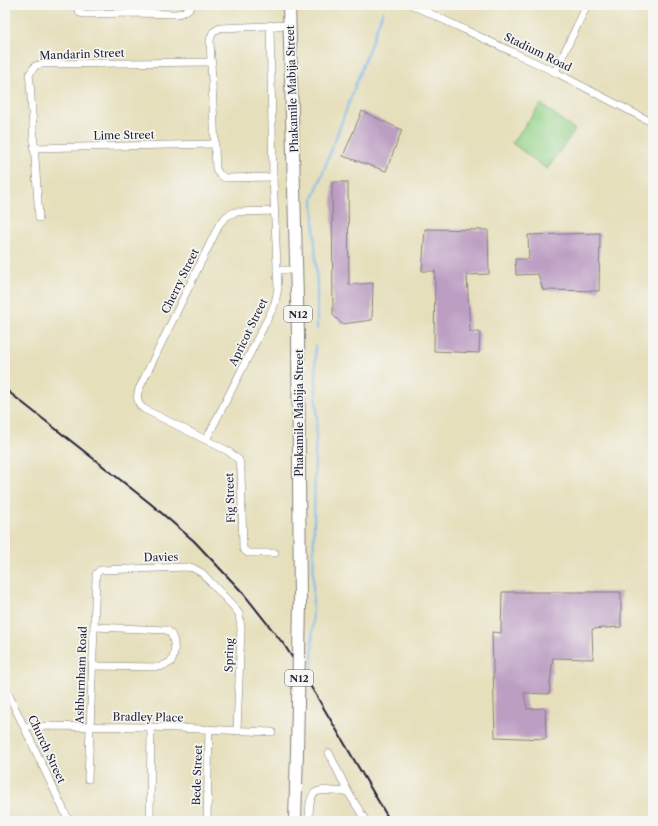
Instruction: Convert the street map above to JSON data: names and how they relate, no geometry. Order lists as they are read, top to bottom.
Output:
{
  "streets": {
    "highway": ["Phakamile Mabija Street", "N12"],
    "street": [
      "Stadium Road",
      "Mandarin Street",
      "Lime Street",
      "Cherry Street",
      "Apricot Street",
      "Fig Street",
      "Davies",
      "Spring",
      "Ashburnham Road",
      "Bradley Place",
      "Church Street",
      "Bede Street"
    ]
  },
  "crossings": [
    ["Mandarin Street", "Lime Street"],
    ["Cherry Street", "Apricot Street"],
    ["Cherry Street", "Fig Street"],
    ["Apricot Street", "Fig Street"],
    ["Davies", "Spring"],
    ["Davies", "Ashburnham Road"],
    ["Spring", "Bradley Place"],
    ["Ashburnham Road", "Bradley Place"],
    ["Bradley Place", "Church Street"],
    ["Bradley Place", "Bede Street"]
  ]
}
